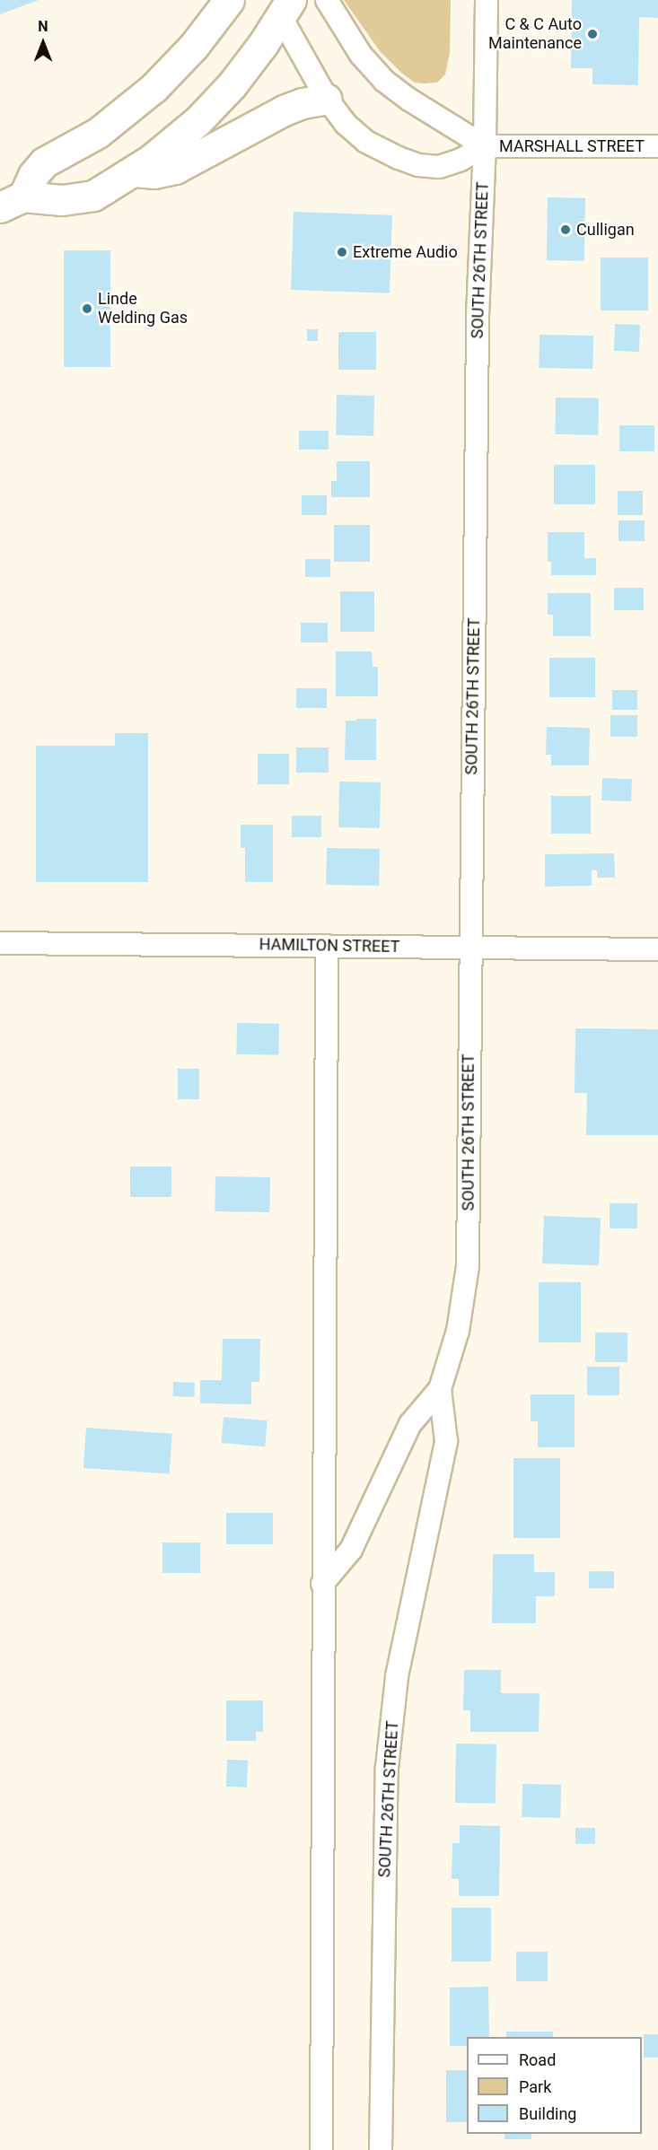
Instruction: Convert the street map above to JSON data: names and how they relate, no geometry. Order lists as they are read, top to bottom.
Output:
{
  "streets": {
    "street": ["MARSHALL STREET", "SOUTH 26TH STREET", "HAMILTON STREET"]
  },
  "crossings": [
    ["MARSHALL STREET", "SOUTH 26TH STREET"],
    ["SOUTH 26TH STREET", "HAMILTON STREET"]
  ],
  "places": [
    "C & C Auto Maintenance",
    "Culligan",
    "Extreme Audio",
    "Linde Welding Gas"
  ],
  "legend": ["Road", "Park", "Building"],
  "north": "top"
}
